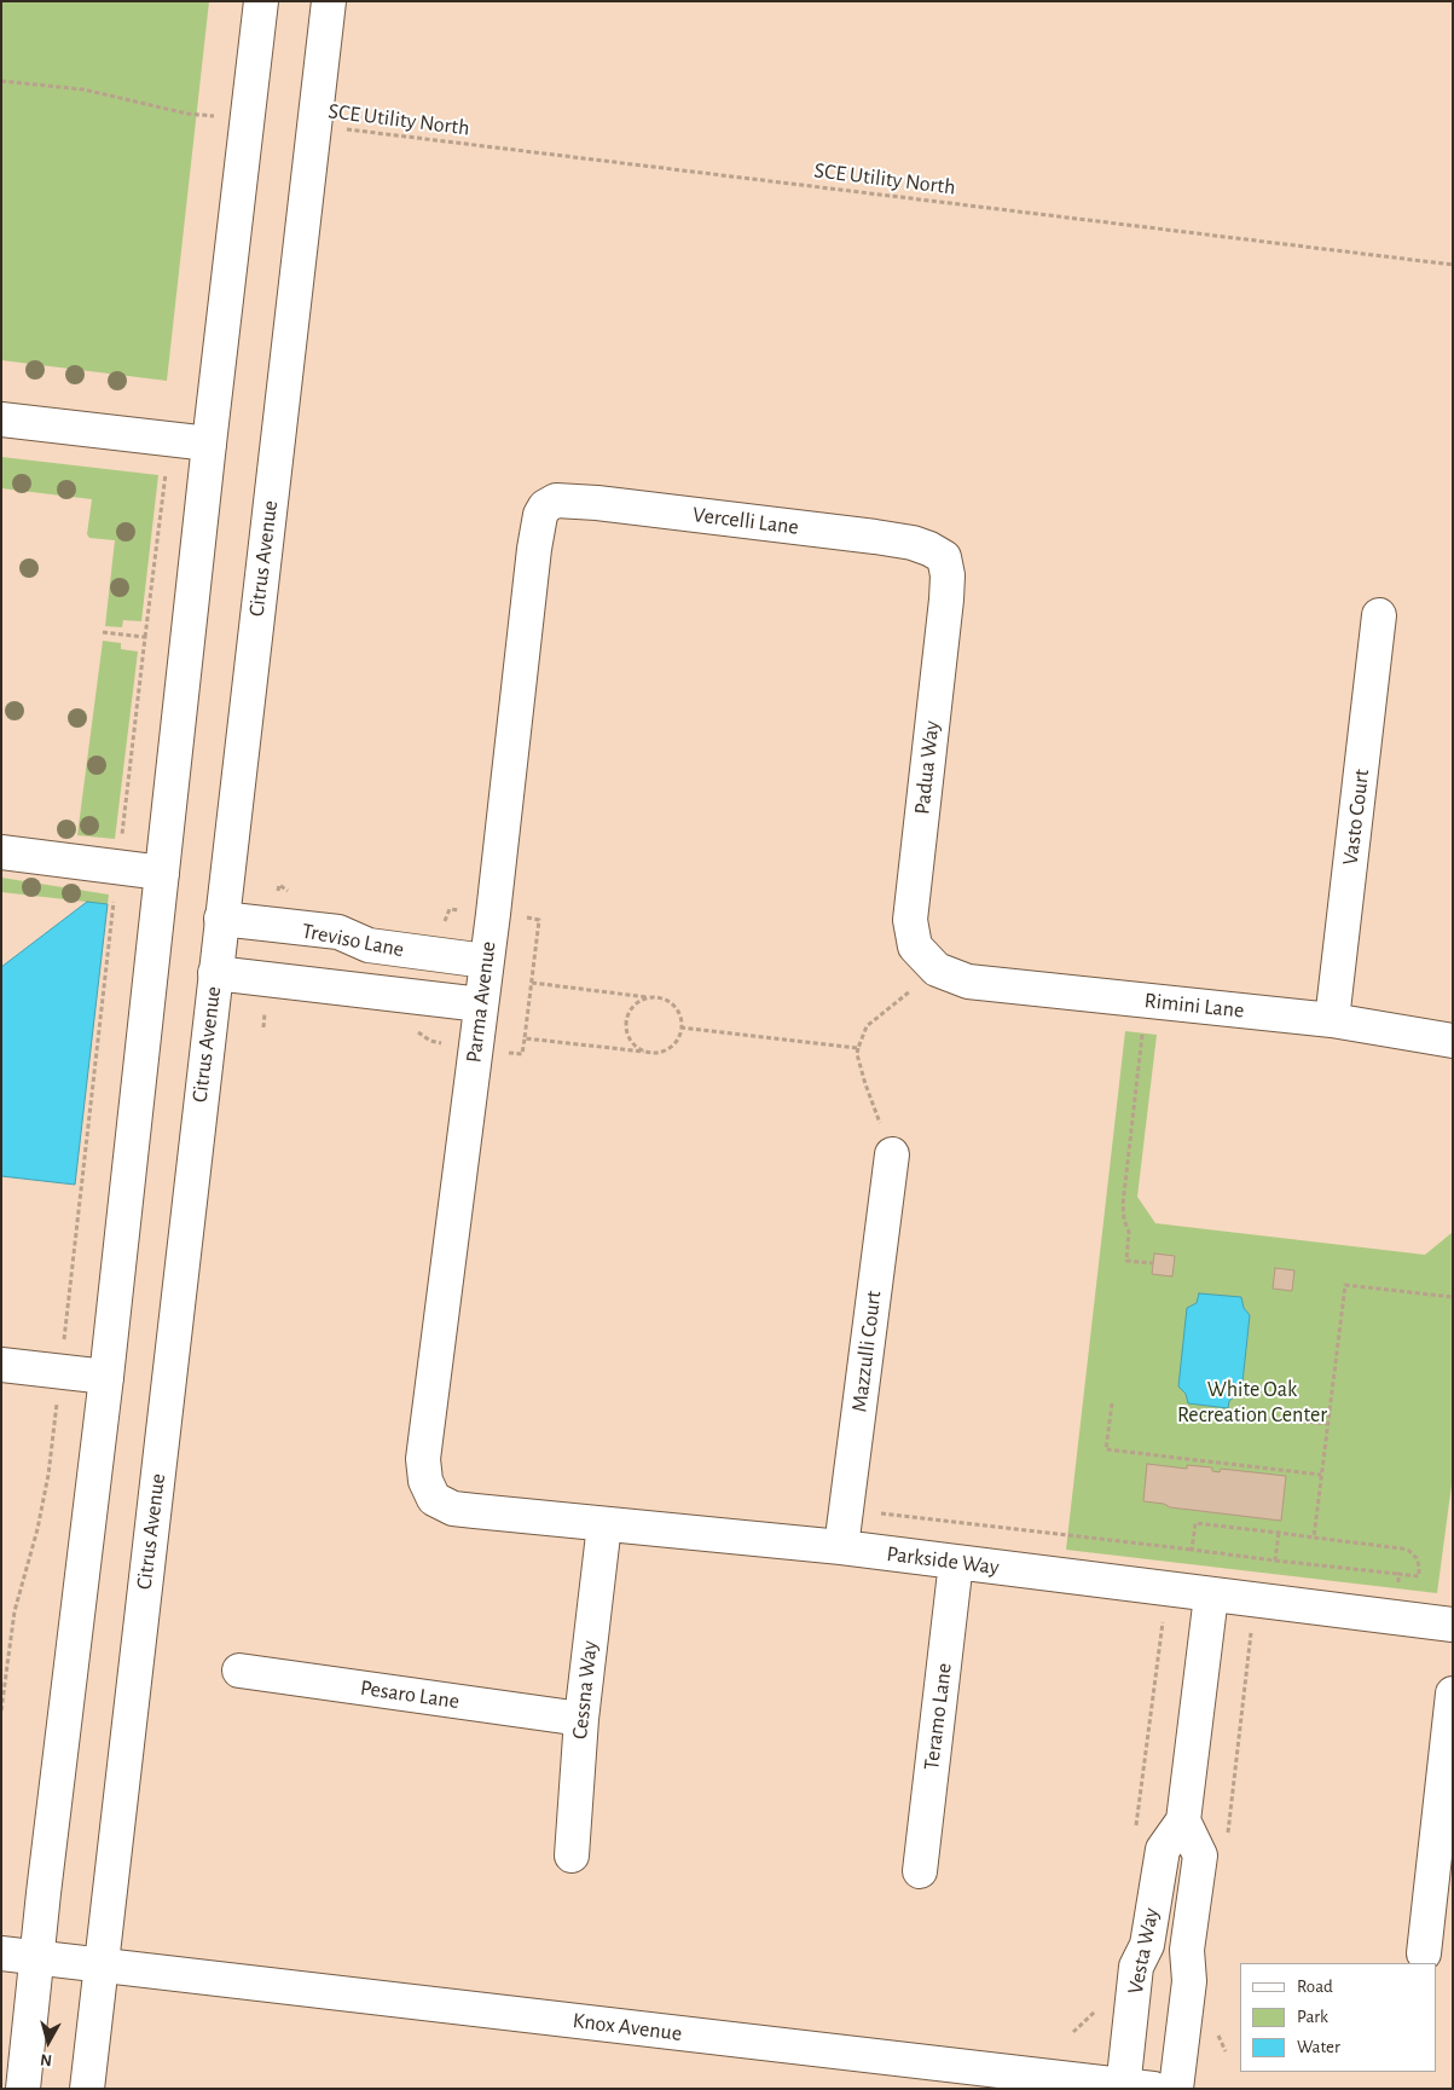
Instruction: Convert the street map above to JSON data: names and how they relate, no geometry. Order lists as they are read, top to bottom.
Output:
{
  "streets": {
    "street": [
      "Vercelli Lane",
      "Citrus Avenue",
      "Padua Way",
      "Vasto Court",
      "Treviso Lane",
      "Parma Avenue",
      "Rimini Lane",
      "Mazzulli Court",
      "Parkside Way",
      "Cessna Way",
      "Pesaro Lane",
      "Teramo Lane",
      "Vesta Way",
      "Knox Avenue"
    ],
    "path": ["SCE Utility North"]
  },
  "crossings": [
    ["SCE Utility North", "Citrus Avenue"],
    ["Vercelli Lane", "Padua Way"],
    ["Vercelli Lane", "Parma Avenue"],
    ["Citrus Avenue", "Treviso Lane"],
    ["Citrus Avenue", "Knox Avenue"],
    ["Padua Way", "Rimini Lane"],
    ["Vasto Court", "Rimini Lane"],
    ["Treviso Lane", "Parma Avenue"],
    ["Parma Avenue", "Parkside Way"],
    ["Mazzulli Court", "Parkside Way"],
    ["Parkside Way", "Cessna Way"],
    ["Parkside Way", "Teramo Lane"],
    ["Parkside Way", "Vesta Way"],
    ["Cessna Way", "Pesaro Lane"],
    ["Vesta Way", "Knox Avenue"]
  ],
  "parks": ["White Oak Recreation Center"],
  "legend": ["Road", "Park", "Water"],
  "north": "bottom"
}
